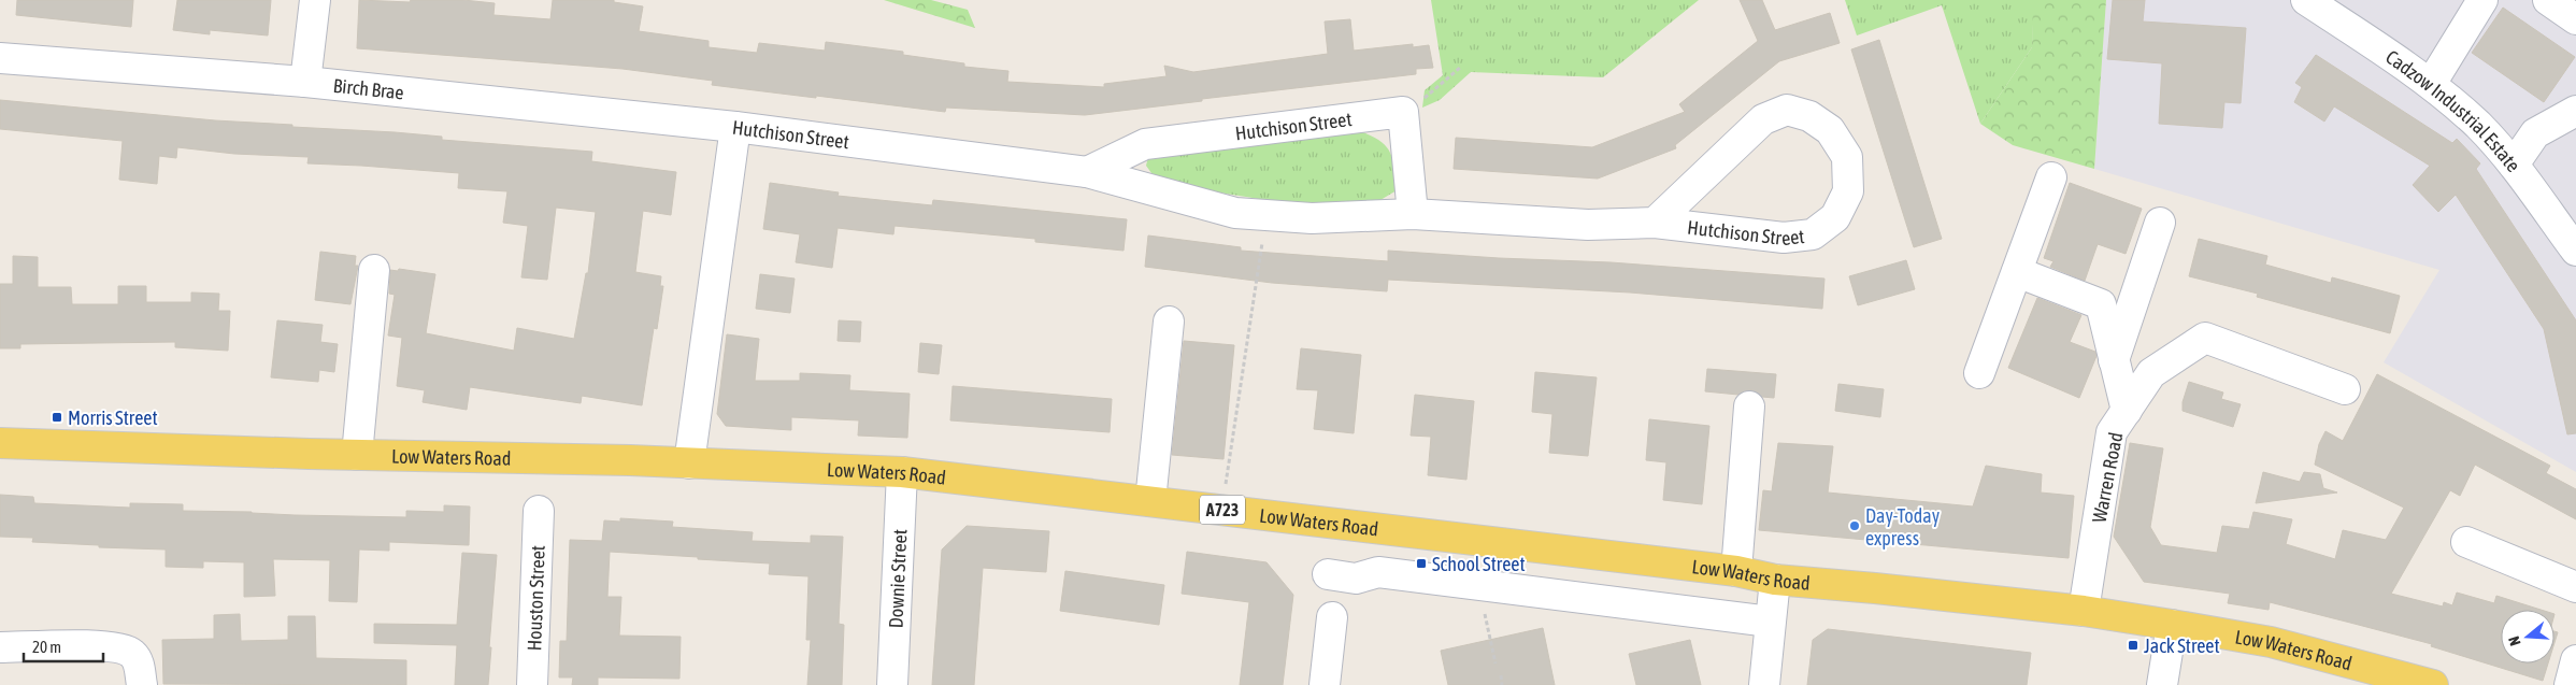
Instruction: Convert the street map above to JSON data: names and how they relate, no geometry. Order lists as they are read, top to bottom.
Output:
{
  "streets": {
    "main road": ["Low Waters Road", "A723"],
    "street": [
      "Birch Brae",
      "Cadzow Industrial Estate",
      "Hutchison Street",
      "Warren Road",
      "Downie Street",
      "Houston Street"
    ]
  },
  "crossings": [
    ["Birch Brae", "Hutchison Street"],
    ["Hutchison Street", "Low Waters Road"],
    ["Low Waters Road", "Warren Road"],
    ["Low Waters Road", "Downie Street"]
  ],
  "places": {
    "transit": ["Morris Street", "School Street", "Jack Street"],
    "other": ["Day-Today express"]
  },
  "scale_bar": "20 m",
  "north": "left"
}
